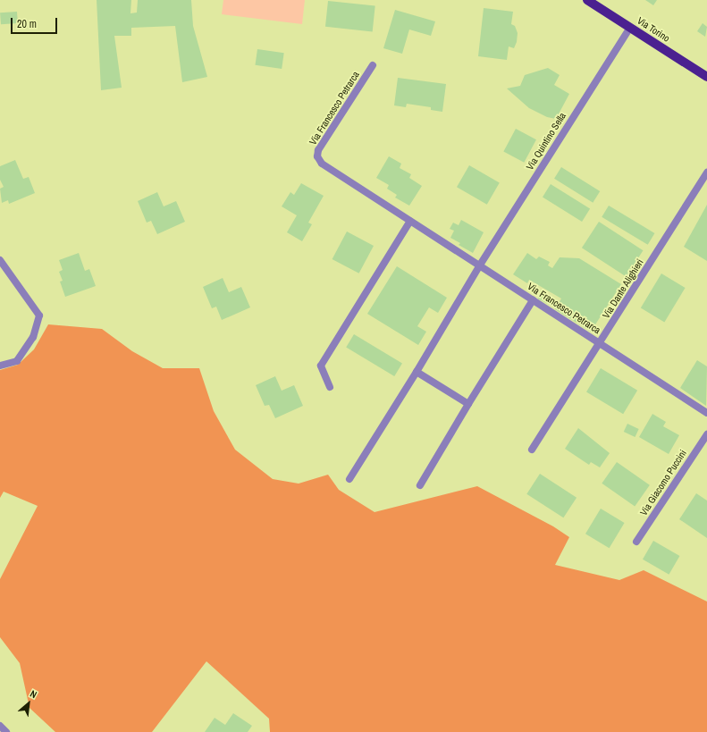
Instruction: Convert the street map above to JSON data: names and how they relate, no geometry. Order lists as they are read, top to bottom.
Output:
{
  "streets": {
    "main road": ["Via Torino"],
    "street": [
      "Via Francesco Petrarca",
      "Via Quintino Sella",
      "Via Dante Alighieri",
      "Via Giacomo Puccini"
    ]
  },
  "crossings": [
    ["Via Torino", "Via Quintino Sella"],
    ["Via Francesco Petrarca", "Via Quintino Sella"],
    ["Via Francesco Petrarca", "Via Dante Alighieri"]
  ],
  "scale_bar": "20 m",
  "north": "top right"
}
